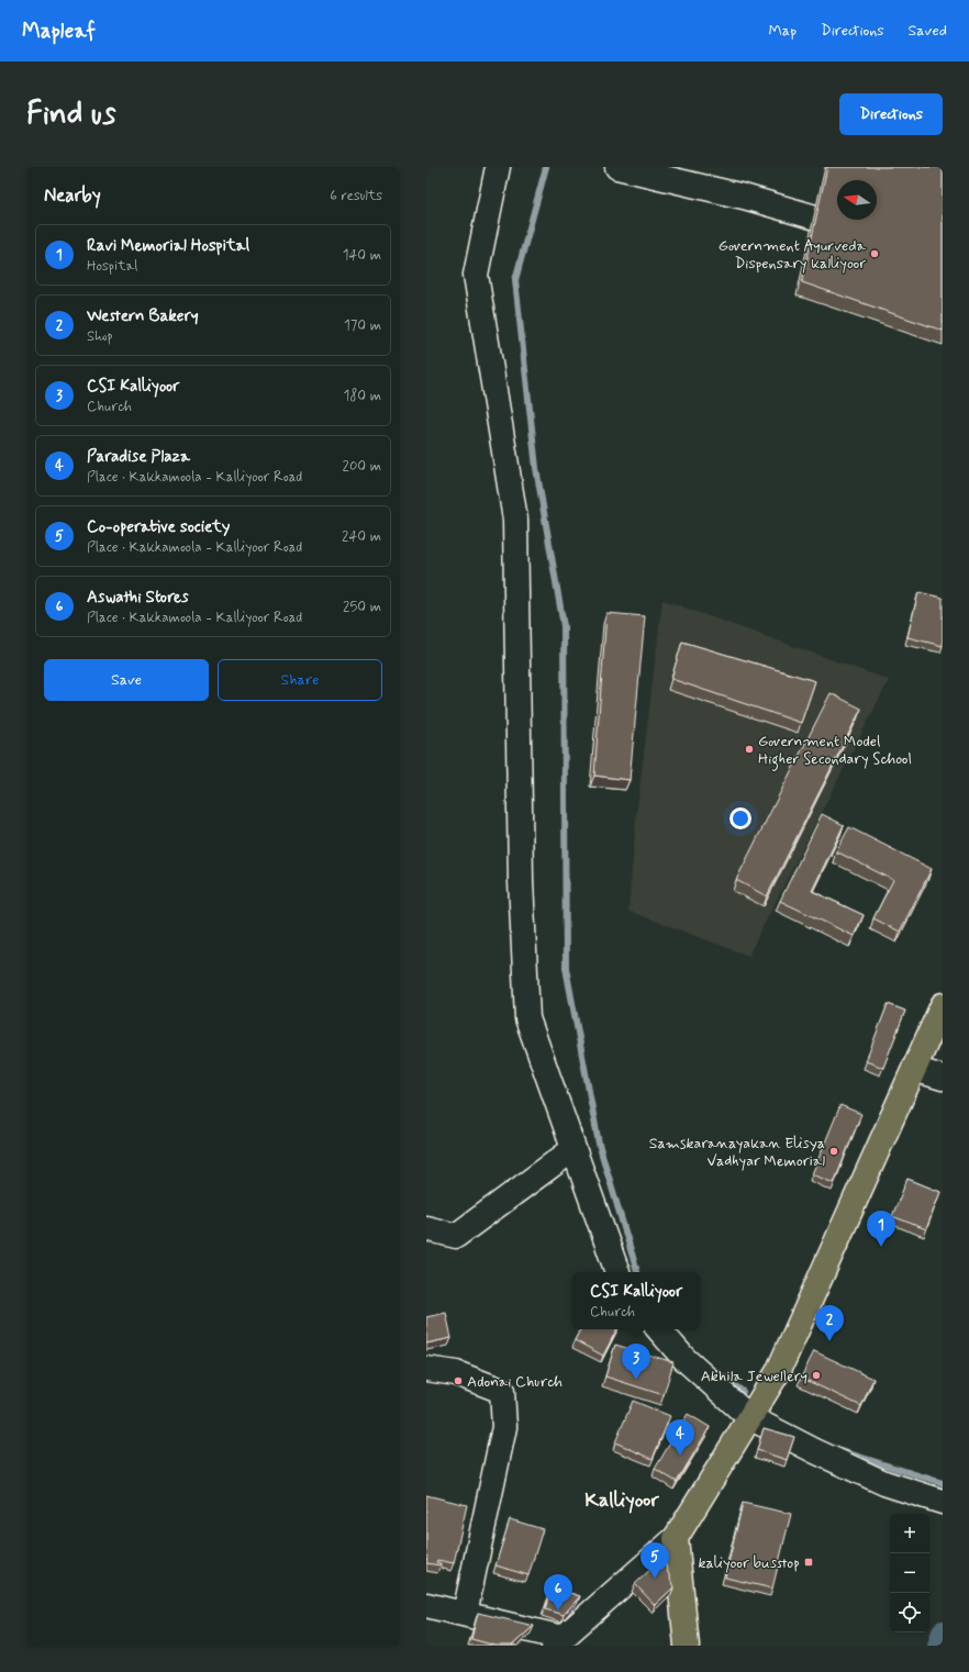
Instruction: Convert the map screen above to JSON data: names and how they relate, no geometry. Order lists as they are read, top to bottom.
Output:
{
  "districts": ["Kalliyoor"],
  "places": {
    "other": [
      "Government Ayurveda Dispensary kalliyoor",
      "Government Model Higher Secondary School",
      "Samskaranayakan Elisya Vadhyar Memorial",
      "Akhila Jewellery",
      "Adonai Church"
    ],
    "transit": ["kaliyoor busstop"]
  },
  "north": "left",
  "page": {
    "header": "Mapleaf",
    "nav": ["Map", "Directions", "Saved"],
    "buttons": [
      "Directions",
      ["Save", "Share"]
    ],
    "title": "Find us",
    "heading": ["Nearby", "6 results"],
    "list": [
      {
        "mark": "1",
        "name": "Ravi Memorial Hospital",
        "note": "Hospital",
        "value": "140 m"
      },
      {
        "mark": "2",
        "name": "Western Bakery",
        "note": "Shop",
        "value": "170 m"
      },
      {
        "mark": "3",
        "name": "CSI Kalliyoor",
        "note": "Church",
        "value": "180 m"
      },
      {
        "mark": "4",
        "name": "Paradise Plaza",
        "note": "Place · Kakkamoola - Kalliyoor Road",
        "value": "200 m"
      },
      {
        "mark": "5",
        "name": "Co-operative society",
        "note": "Place · Kakkamoola - Kalliyoor Road",
        "value": "240 m"
      },
      {
        "mark": "6",
        "name": "Aswathi Stores",
        "note": "Place · Kakkamoola - Kalliyoor Road",
        "value": "250 m"
      }
    ],
    "pins": [
      "1",
      "2",
      "3",
      "4",
      "5",
      "6"
    ],
    "popup": ["CSI Kalliyoor", "Church"],
    "map_buttons": ["+", "−"]
  }
}
